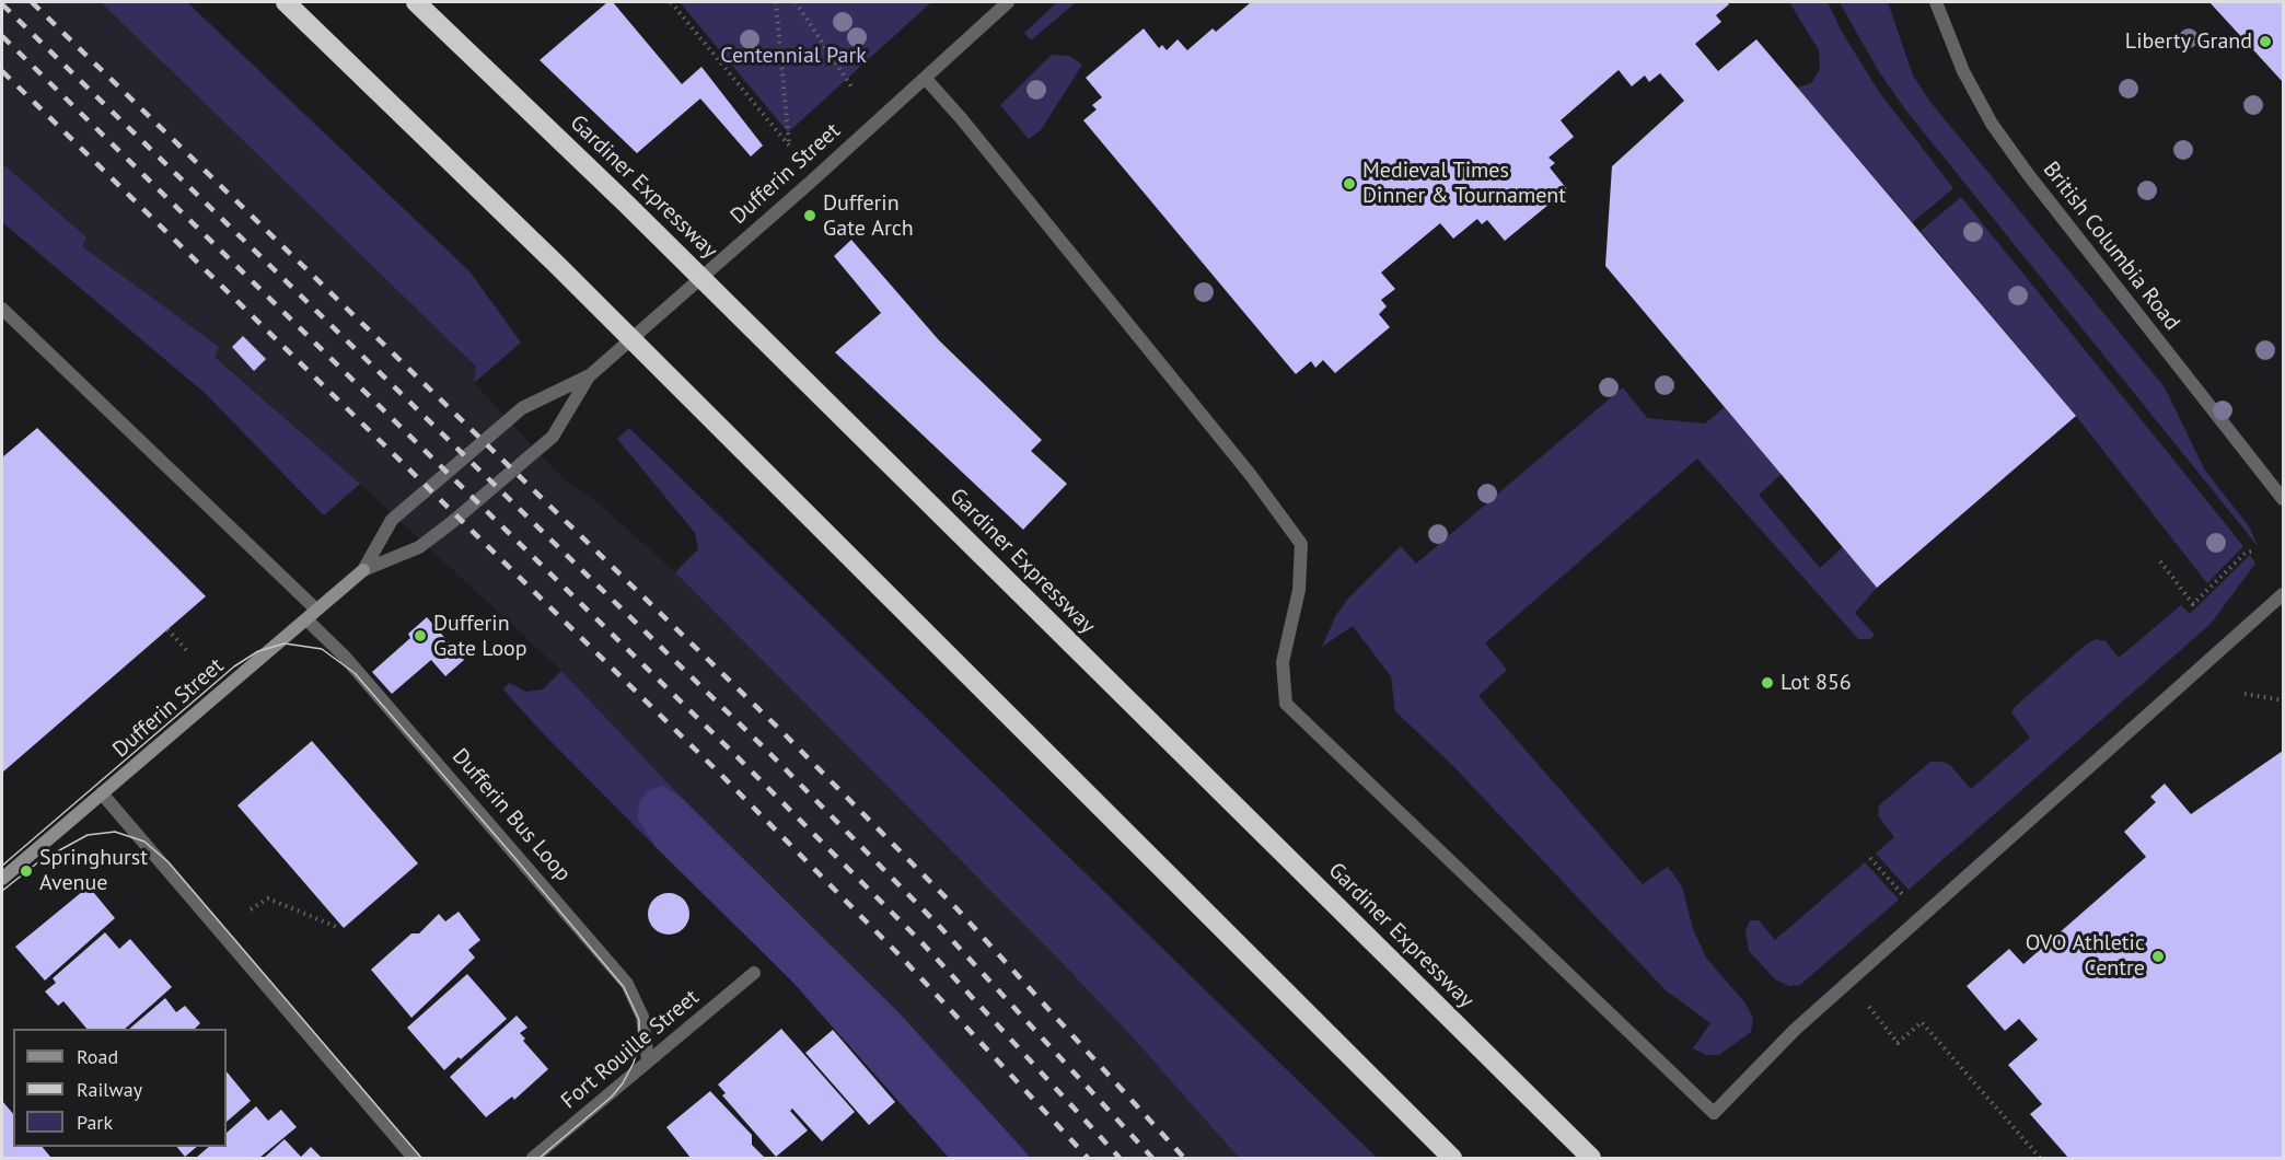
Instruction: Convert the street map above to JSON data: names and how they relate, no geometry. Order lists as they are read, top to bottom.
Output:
{
  "streets": {
    "highway": ["Gardiner Expressway"],
    "main road": ["Dufferin Street"],
    "street": ["British Columbia Road", "Dufferin Bus Loop", "Fort Rouille Street"]
  },
  "crossings": [
    ["Dufferin Street", "Dufferin Bus Loop"],
    ["Dufferin Bus Loop", "Fort Rouille Street"]
  ],
  "parks": ["Centennial Park"],
  "places": [
    "Liberty Grand",
    "Medieval Times Dinner & Tournament",
    "Dufferin Gate Arch",
    "Dufferin Gate Loop",
    "Lot 856",
    "Springhurst Avenue",
    "OVO Athletic Centre"
  ],
  "legend": ["Road", "Railway", "Park"]
}
